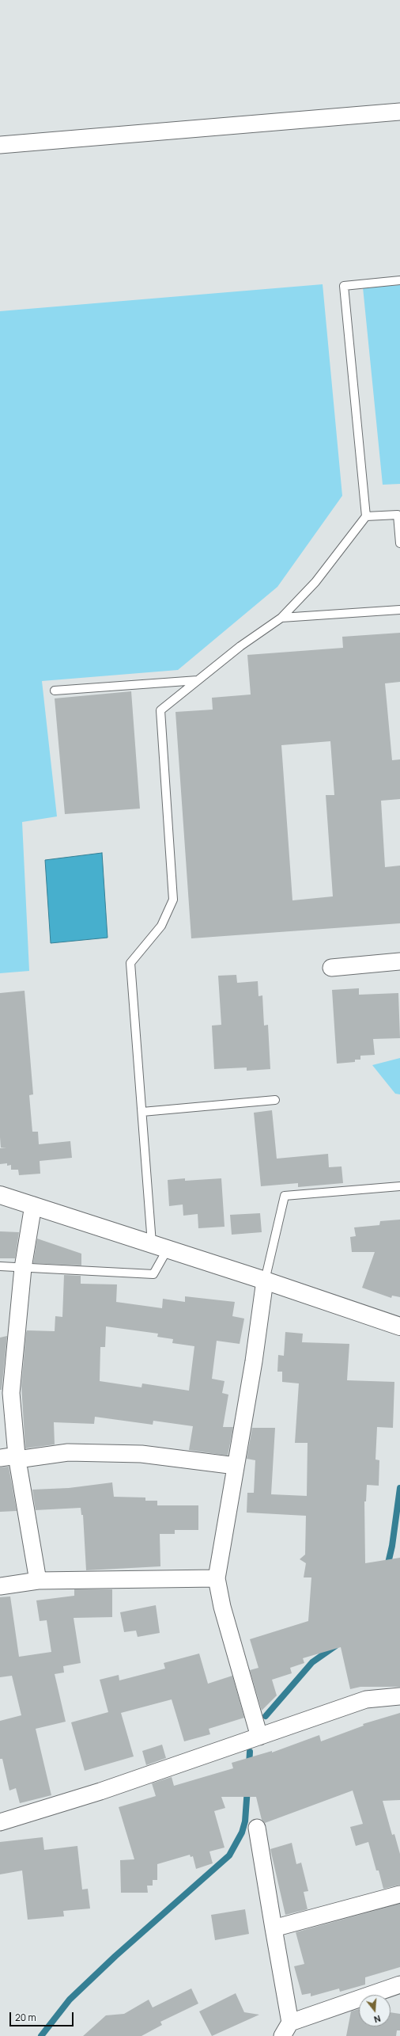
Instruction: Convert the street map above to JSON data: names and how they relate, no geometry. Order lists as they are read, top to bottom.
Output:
{
  "scale_bar": "20 m",
  "north": "bottom"
}
